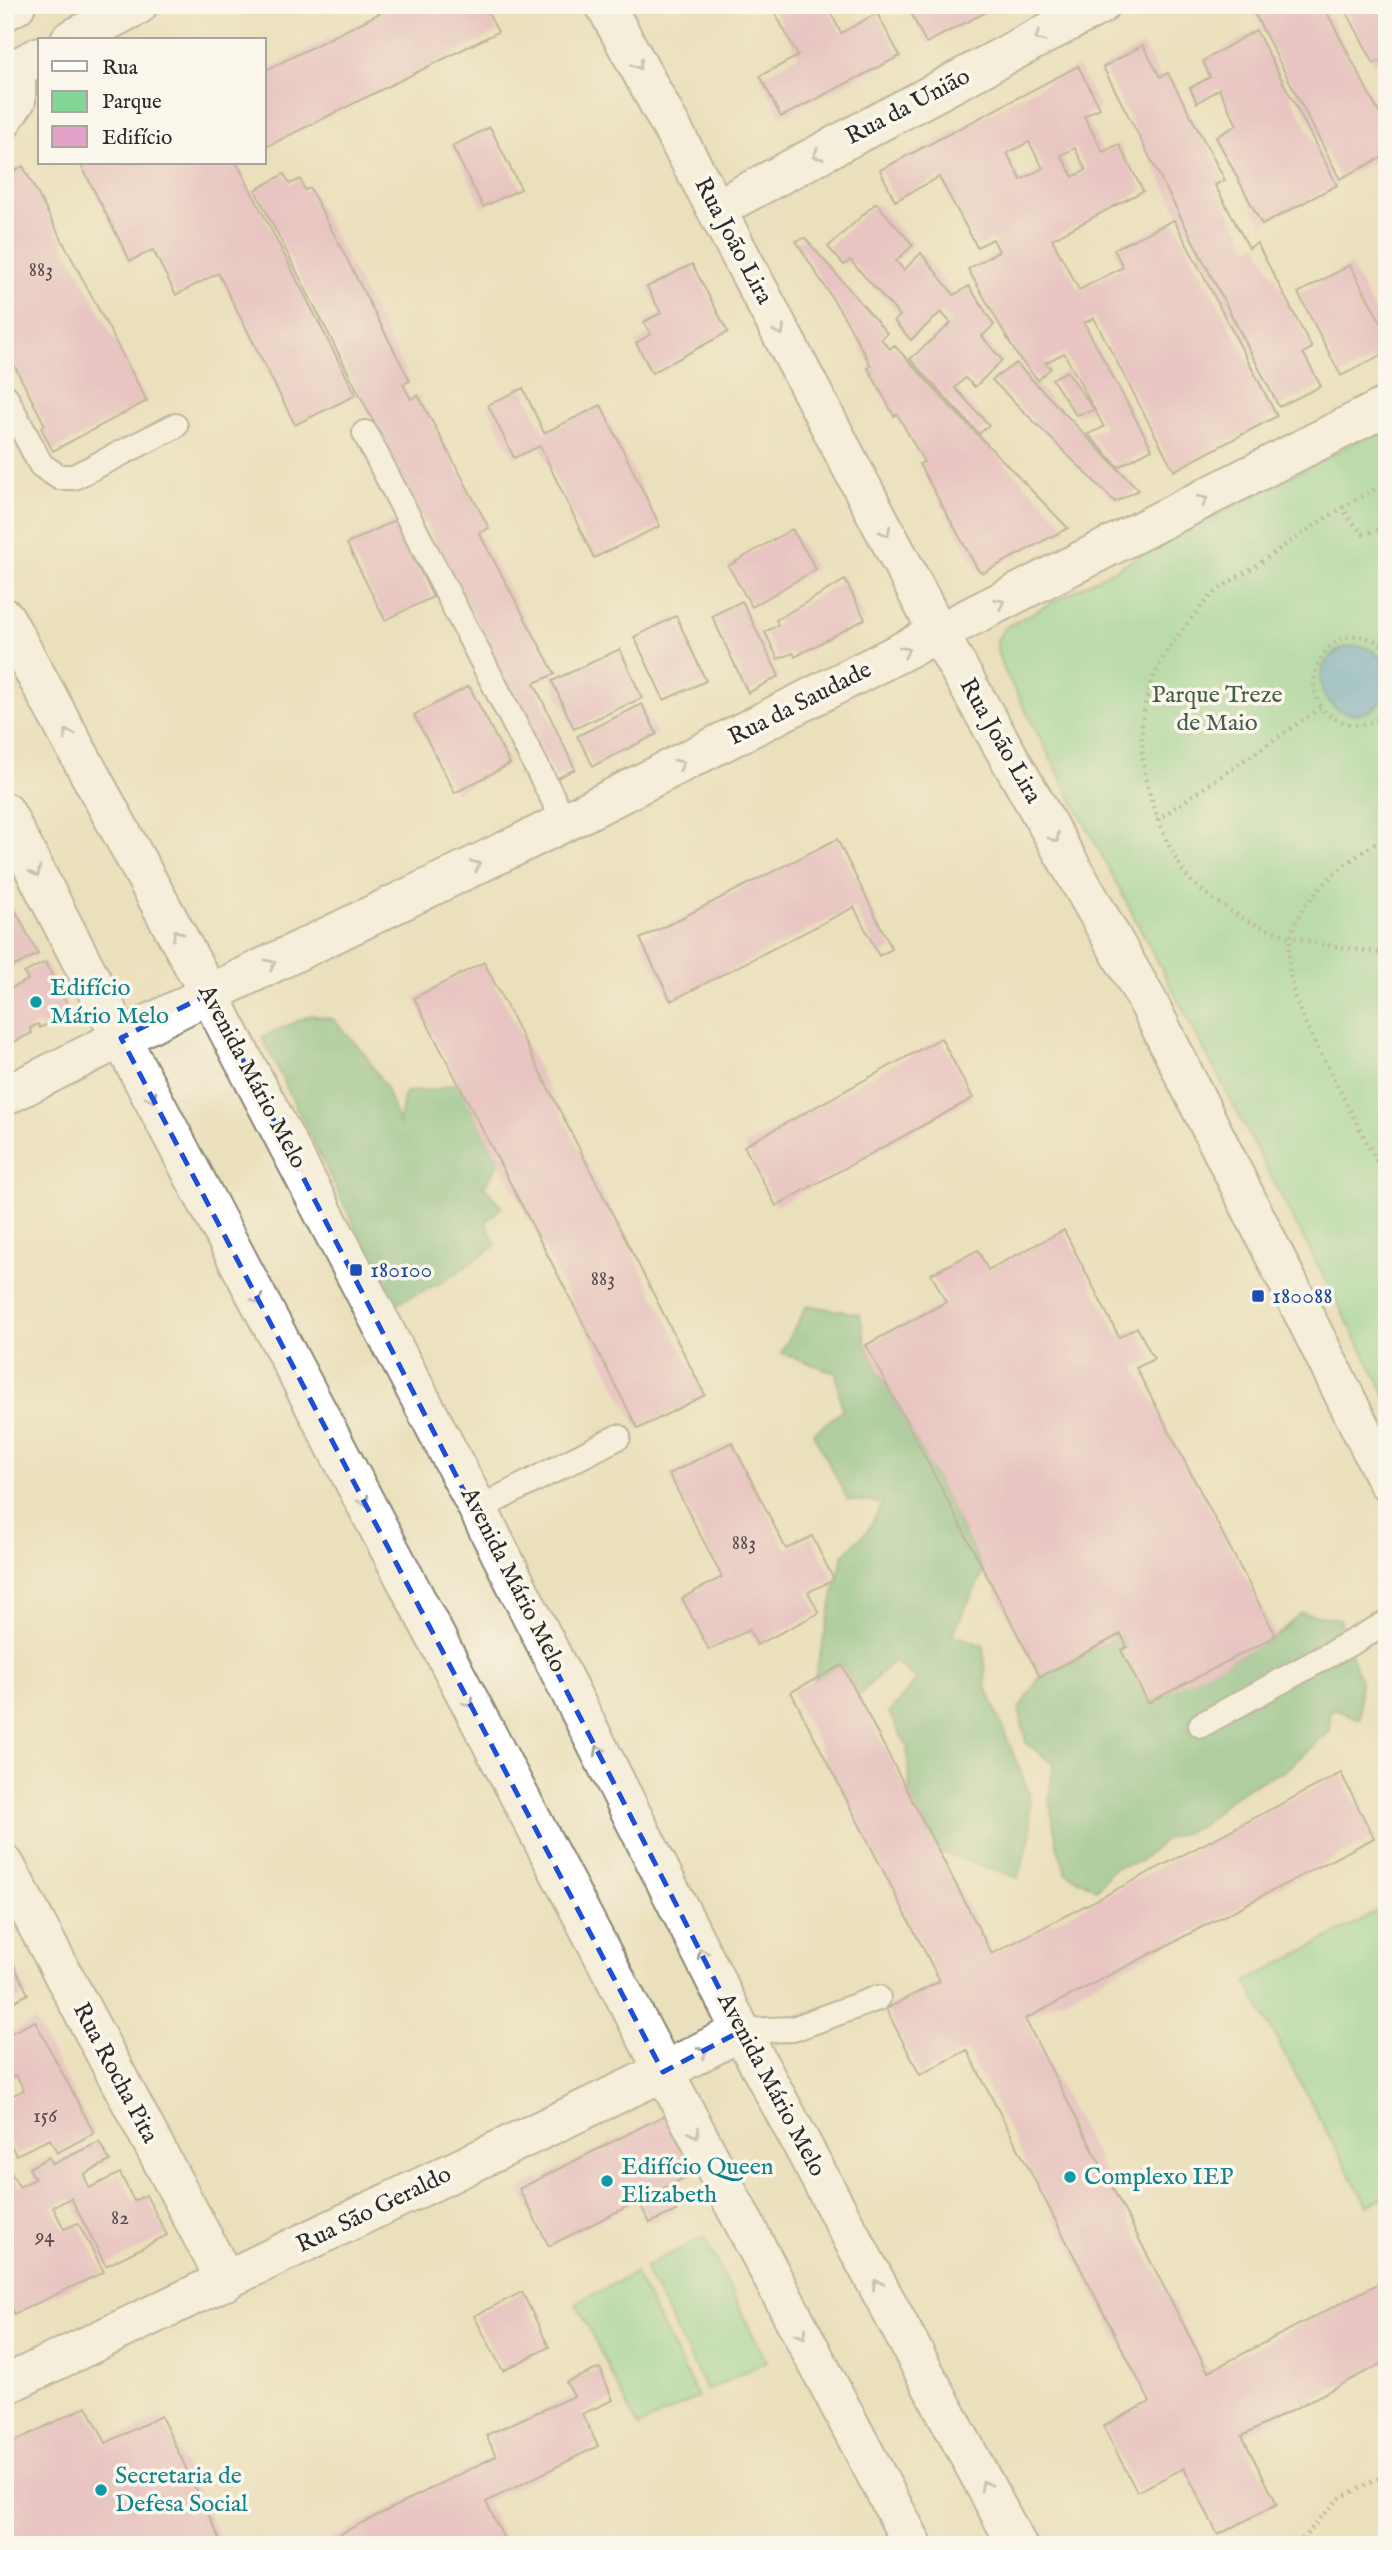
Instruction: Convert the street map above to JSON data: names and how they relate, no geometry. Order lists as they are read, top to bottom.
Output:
{
  "streets": {
    "street": [
      "Rua da União",
      "Rua João Lira",
      "Rua da Saudade",
      "Avenida Mário Melo",
      "Rua Rocha Pita",
      "Rua São Geraldo"
    ]
  },
  "crossings": [
    ["Rua da União", "Rua João Lira"],
    ["Rua João Lira", "Rua da Saudade"],
    ["Rua da Saudade", "Avenida Mário Melo"],
    ["Avenida Mário Melo", "Rua São Geraldo"],
    ["Rua Rocha Pita", "Rua São Geraldo"]
  ],
  "one_way": ["Rua da União", "Rua João Lira", "Rua da Saudade"],
  "parks": ["Parque Treze de Maio"],
  "places": {
    "other": [
      "Edifício Mário Melo",
      "Complexo IEP",
      "Edifício Queen Elizabeth",
      "Secretaria de Defesa Social"
    ],
    "transit": ["180100", "180088"]
  },
  "house_numbers": [
    "883",
    "883",
    "883",
    "156",
    "82",
    "94"
  ],
  "legend": ["Rua", "Parque", "Edifício"]
}
